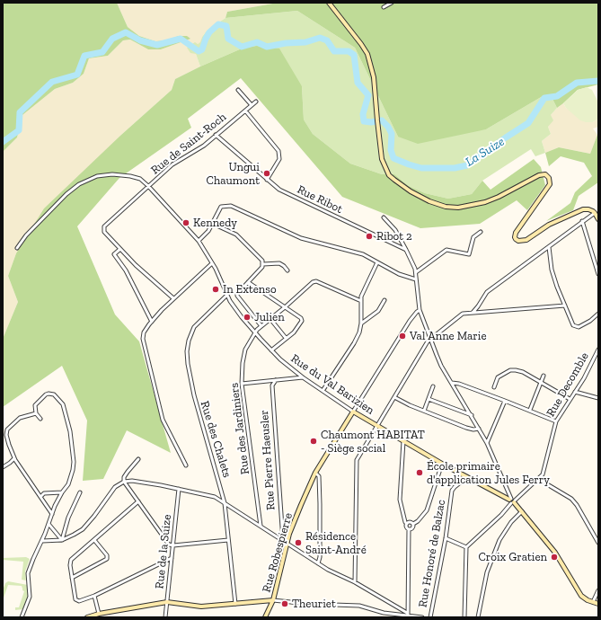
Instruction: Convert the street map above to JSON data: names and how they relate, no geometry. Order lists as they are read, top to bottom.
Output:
{
  "streets": {
    "street": [
      "Rue de Saint-Roch",
      "Rue Ribot",
      "Rue du Val Barizien",
      "Rue Decomble",
      "Rue des Jardiniers",
      "Rue des Chalets",
      "Rue Pierre Haeusler",
      "Rue de la Suize",
      "Rue Robespierre",
      "Rue Honoré de Balzac"
    ]
  },
  "crossings": [
    ["Rue de Saint-Roch", "Rue Ribot"],
    ["Rue de Saint-Roch", "Rue du Val Barizien"],
    ["Rue du Val Barizien", "Rue Decomble"],
    ["Rue du Val Barizien", "Rue des Jardiniers"],
    ["Rue du Val Barizien", "Rue des Chalets"],
    ["Rue du Val Barizien", "Rue Robespierre"],
    ["Rue du Val Barizien", "Rue Honoré de Balzac"]
  ],
  "water": ["La Suize"],
  "places": [
    "Ungui Chaumont",
    "Kennedy",
    "Ribot 2",
    "In Extenso",
    "Julien",
    "Val Anne Marie",
    "Chaumont HABITAT - Siège social",
    "École primaire d'application Jules Ferry",
    "Résidence Saint-André",
    "Croix Gratien",
    "Theuriet"
  ]
}
